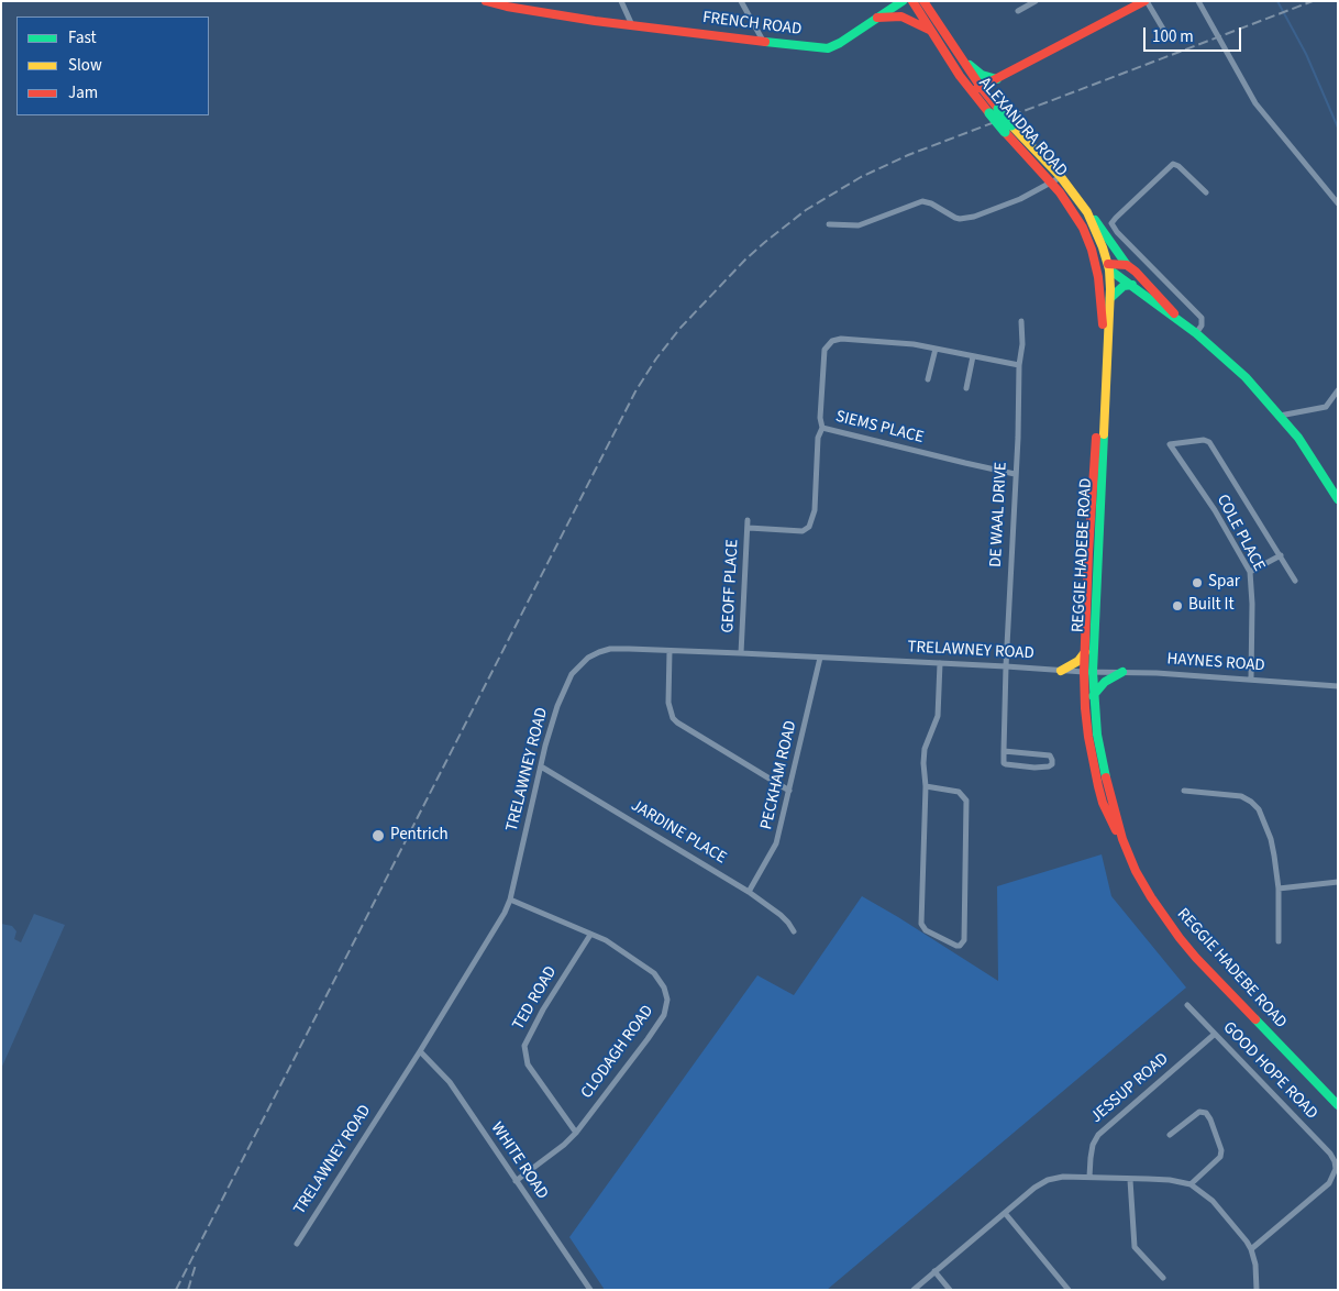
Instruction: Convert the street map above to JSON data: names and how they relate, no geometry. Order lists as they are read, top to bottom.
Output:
{
  "streets": {
    "main road": ["FRENCH ROAD", "ALEXANDRA ROAD", "REGGIE HADEBE ROAD"],
    "street": [
      "SIEMS PLACE",
      "DE WAAL DRIVE",
      "COLE PLACE",
      "GEOFF PLACE",
      "TRELAWNEY ROAD",
      "HAYNES ROAD",
      "PECKHAM ROAD",
      "JARDINE PLACE",
      "TED ROAD",
      "CLODAGH ROAD",
      "GOOD HOPE ROAD",
      "JESSUP ROAD",
      "WHITE ROAD"
    ]
  },
  "crossings": [
    ["ALEXANDRA ROAD", "REGGIE HADEBE ROAD"],
    ["SIEMS PLACE", "DE WAAL DRIVE"],
    ["DE WAAL DRIVE", "TRELAWNEY ROAD"],
    ["COLE PLACE", "HAYNES ROAD"],
    ["REGGIE HADEBE ROAD", "TRELAWNEY ROAD"],
    ["REGGIE HADEBE ROAD", "HAYNES ROAD"],
    ["GEOFF PLACE", "TRELAWNEY ROAD"],
    ["TRELAWNEY ROAD", "HAYNES ROAD"],
    ["TRELAWNEY ROAD", "PECKHAM ROAD"],
    ["TRELAWNEY ROAD", "JARDINE PLACE"],
    ["TRELAWNEY ROAD", "CLODAGH ROAD"],
    ["TRELAWNEY ROAD", "WHITE ROAD"],
    ["PECKHAM ROAD", "JARDINE PLACE"],
    ["TED ROAD", "CLODAGH ROAD"],
    ["CLODAGH ROAD", "WHITE ROAD"],
    ["GOOD HOPE ROAD", "JESSUP ROAD"]
  ],
  "places": ["Spar", "Built It", "Pentrich"],
  "legend": ["Fast", "Slow", "Jam"],
  "scale_bar": "100 m"
}
